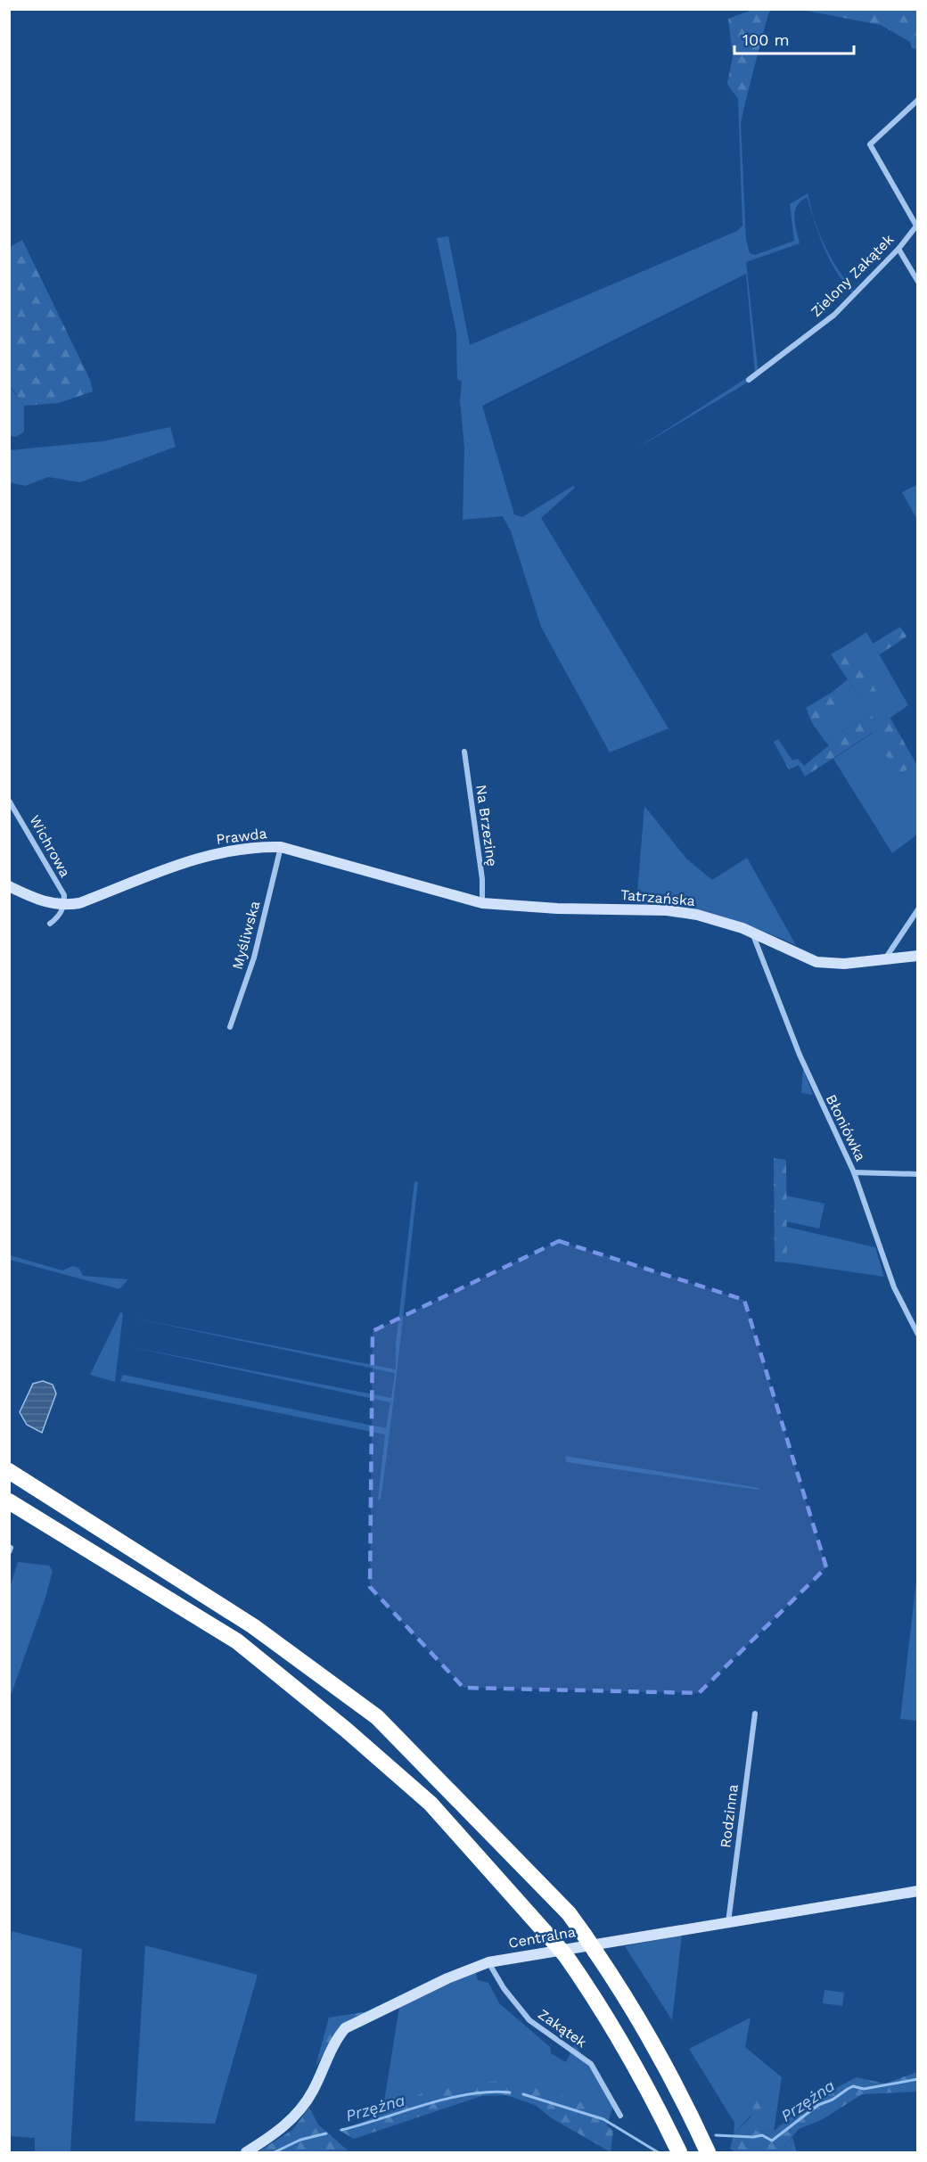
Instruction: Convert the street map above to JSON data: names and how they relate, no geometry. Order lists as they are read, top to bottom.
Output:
{
  "streets": {
    "street": [
      "Zielony Zakątek",
      "Na Brzezinę",
      "Prawda",
      "Wichrowa",
      "Tatrzańska",
      "Myśliwska",
      "Błoniówka",
      "Rodzinna",
      "Centralna",
      "Zakątek"
    ]
  },
  "crossings": [
    ["Na Brzezinę", "Prawda"],
    ["Na Brzezinę", "Tatrzańska"],
    ["Prawda", "Wichrowa"],
    ["Prawda", "Tatrzańska"],
    ["Prawda", "Myśliwska"],
    ["Tatrzańska", "Błoniówka"],
    ["Rodzinna", "Centralna"],
    ["Centralna", "Zakątek"]
  ],
  "water": ["Przężna"],
  "scale_bar": "100 m"
}
